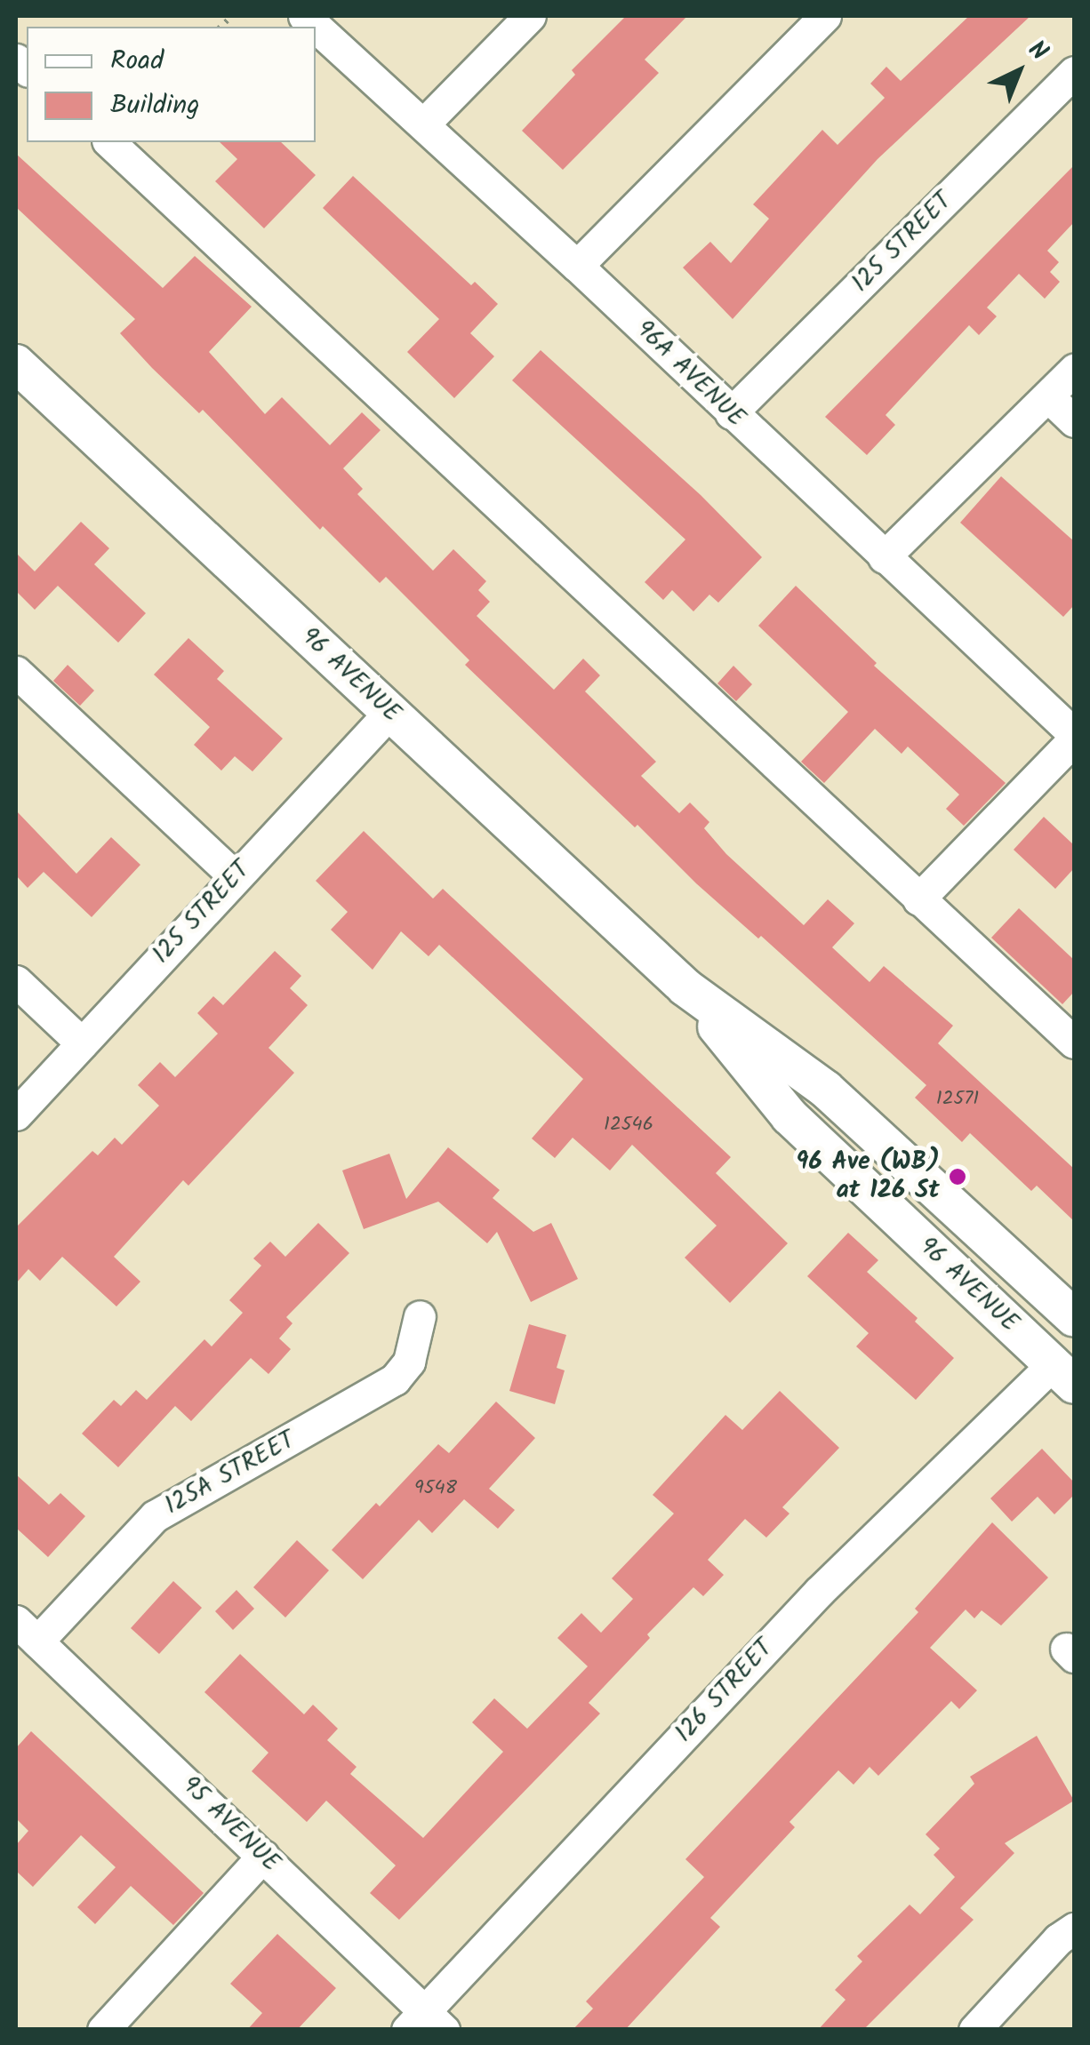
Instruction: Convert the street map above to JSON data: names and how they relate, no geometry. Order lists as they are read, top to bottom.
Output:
{
  "streets": {
    "main road": ["96 AVENUE"],
    "street": [
      "125 STREET",
      "96A AVENUE",
      "125A STREET",
      "126 STREET",
      "95 AVENUE"
    ]
  },
  "crossings": [
    ["125 STREET", "96A AVENUE"],
    ["125 STREET", "96 AVENUE"],
    ["96 AVENUE", "126 STREET"],
    ["125A STREET", "95 AVENUE"],
    ["126 STREET", "95 AVENUE"]
  ],
  "places": ["96 Ave (WB) at 126 St"],
  "house_numbers": ["12571", "12546", "9548"],
  "legend": ["Road", "Building"],
  "north": "top right"
}
